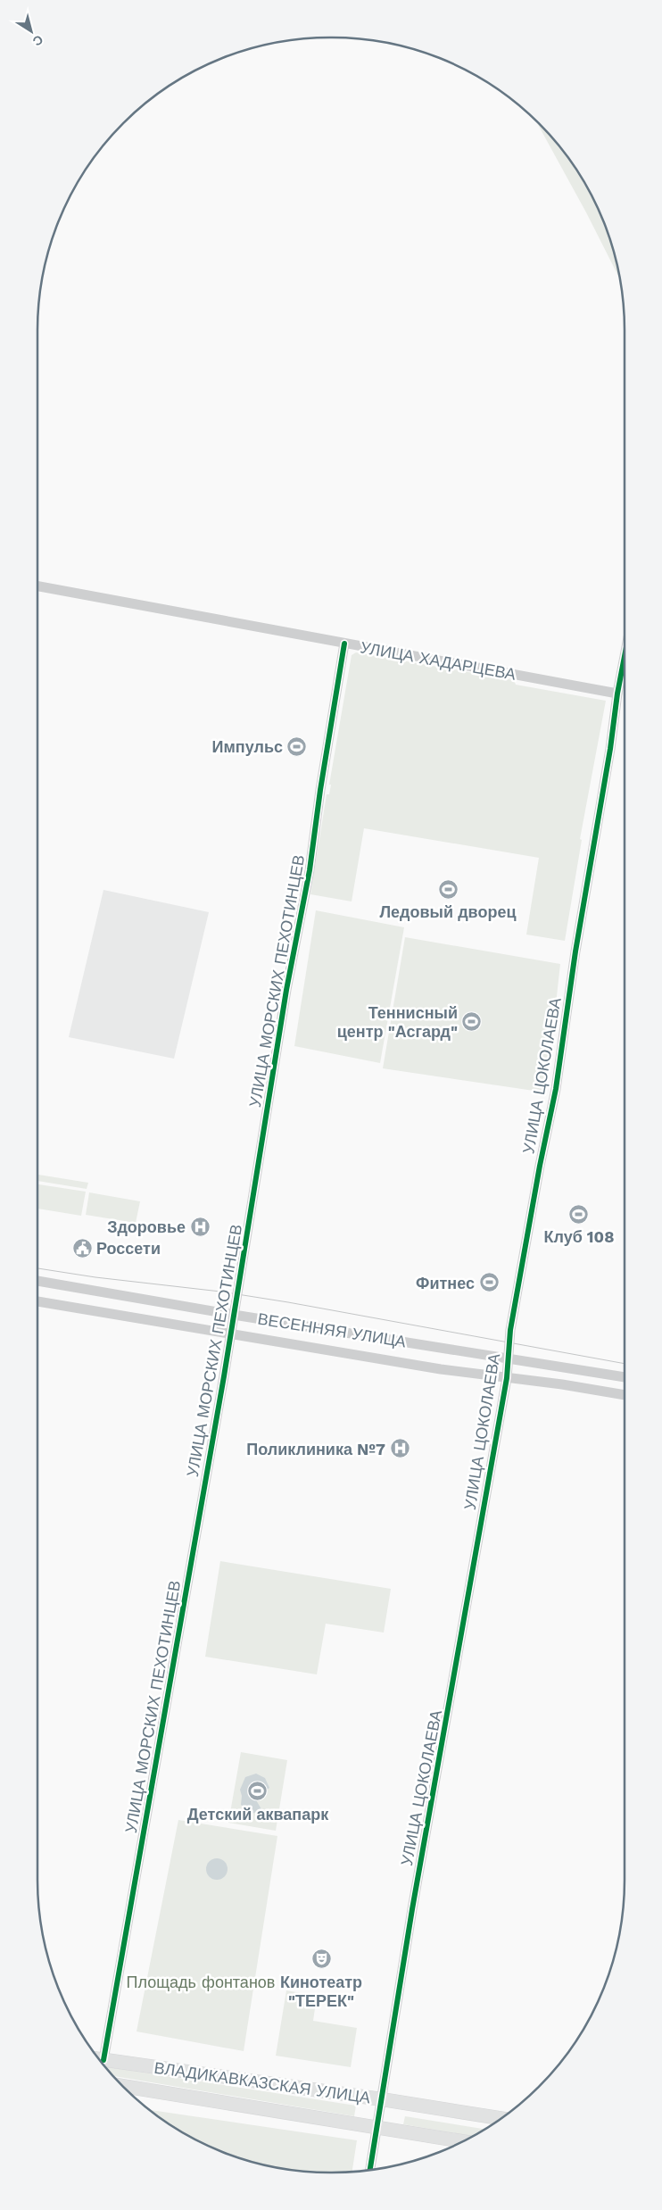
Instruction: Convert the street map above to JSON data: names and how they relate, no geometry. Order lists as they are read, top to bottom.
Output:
{
  "streets": {
    "main road": ["ВЛАДИКАВКАЗСКАЯ УЛИЦА"],
    "street": [
      "УЛИЦА ХАДАРЦЕВА",
      "УЛИЦА МОРСКИХ ПЕХОТИНЦЕВ",
      "УЛИЦА ЦОКОЛАЕВА",
      "ВЕСЕННЯЯ УЛИЦА"
    ]
  },
  "crossings": [
    ["УЛИЦА ХАДАРЦЕВА", "УЛИЦА МОРСКИХ ПЕХОТИНЦЕВ"],
    ["УЛИЦА ХАДАРЦЕВА", "УЛИЦА ЦОКОЛАЕВА"],
    ["УЛИЦА МОРСКИХ ПЕХОТИНЦЕВ", "ВЕСЕННЯЯ УЛИЦА"],
    ["УЛИЦА ЦОКОЛАЕВА", "ВЕСЕННЯЯ УЛИЦА"],
    ["УЛИЦА ЦОКОЛАЕВА", "ВЛАДИКАВКАЗСКАЯ УЛИЦА"]
  ],
  "parks": ["Площадь фонтанов"],
  "places": {
    "sports": [
      "Импульс",
      "Ледовый дворец",
      "Теннисный центр \"Асгард\"",
      "Клуб 108",
      "Фитнес",
      "Детский аквапарк"
    ],
    "hospital": ["Здоровье", "Поликлиника №7"],
    "public building": ["Россети"],
    "theatre": ["Кинотеатр \"ТЕРЕК\""]
  },
  "north": "bottom right"
}
